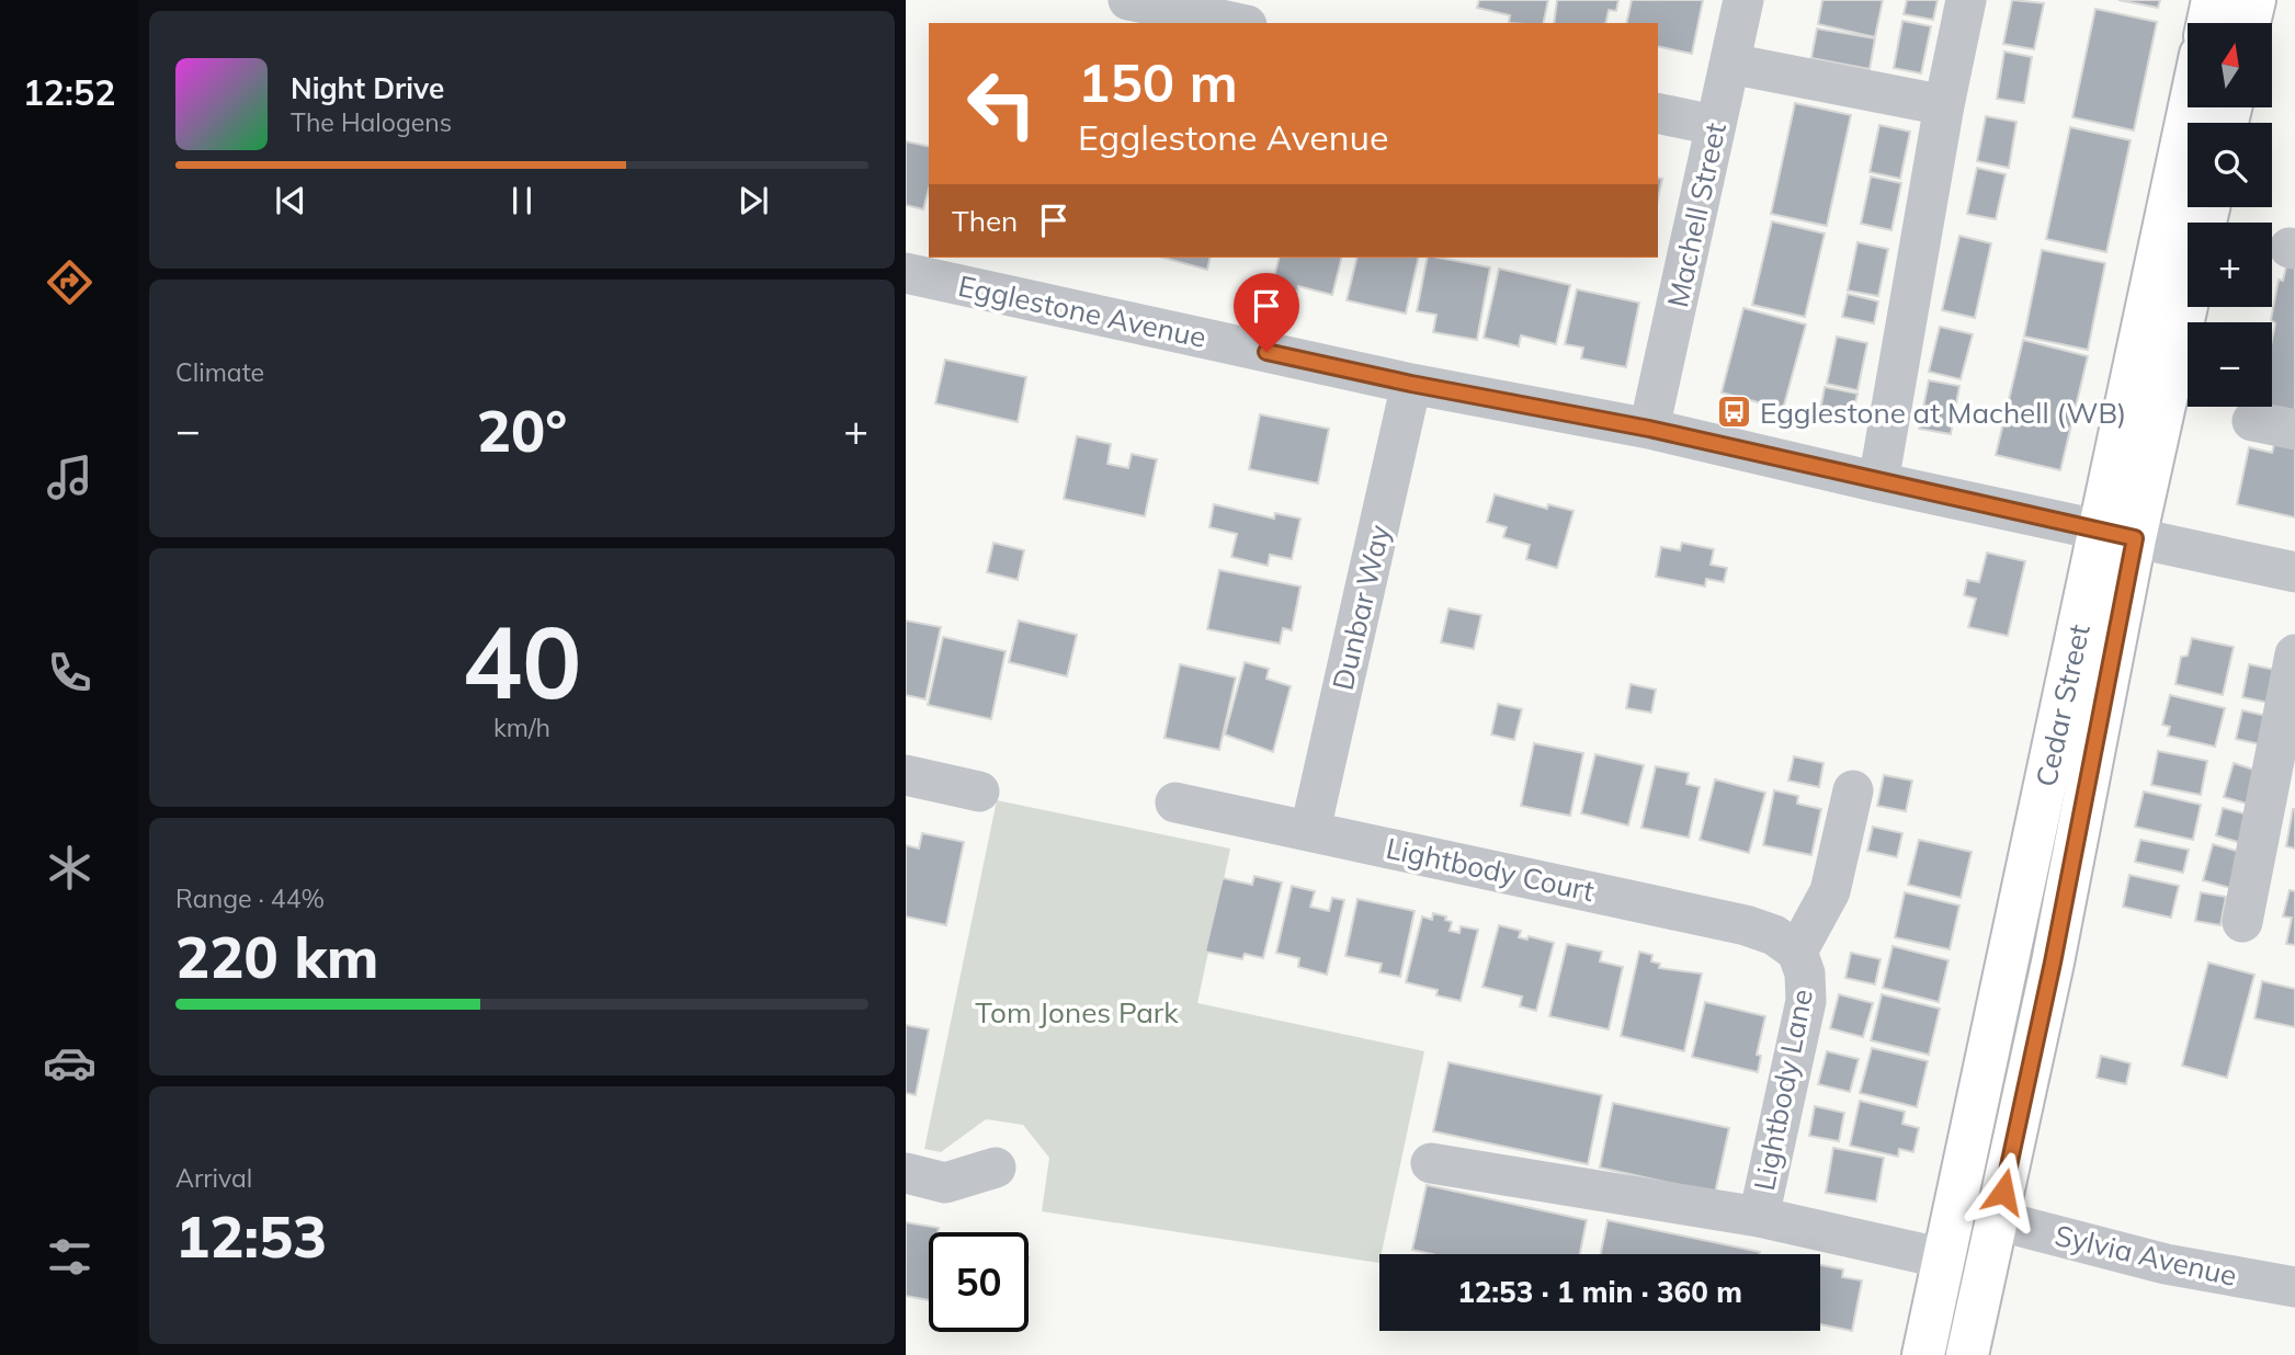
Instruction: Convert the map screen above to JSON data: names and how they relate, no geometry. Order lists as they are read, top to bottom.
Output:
{
  "streets": {
    "main road": ["Cedar Street"],
    "street": [
      "Machell Street",
      "Egglestone Avenue",
      "Dunbar Way",
      "Lightbody Court",
      "Lightbody Lane",
      "Sylvia Avenue"
    ]
  },
  "crossings": [
    ["Machell Street", "Egglestone Avenue"],
    ["Egglestone Avenue", "Dunbar Way"],
    ["Egglestone Avenue", "Cedar Street"],
    ["Dunbar Way", "Lightbody Court"],
    ["Cedar Street", "Sylvia Avenue"],
    ["Lightbody Court", "Lightbody Lane"]
  ],
  "parks": ["Tom Jones Park"],
  "places": {
    "bus stop": ["Egglestone at Machell (WB)"]
  },
  "north": "top",
  "page": {
    "tabs": "12:52",
    "map_buttons": ["+", "−"],
    "turn": ["150 m", "Egglestone Avenue"],
    "song": ["Night Drive", "The Halogens"],
    "then": "Then",
    "tile": [
      "Climate",
      ["40", "km/h"],
      ["Range · 44%", "220 km"],
      ["Arrival", "12:53"]
    ],
    "heat": ["−", "20°", "+"],
    "limit": "50",
    "trip": "12:53 · 1 min · 360 m"
  }
}
